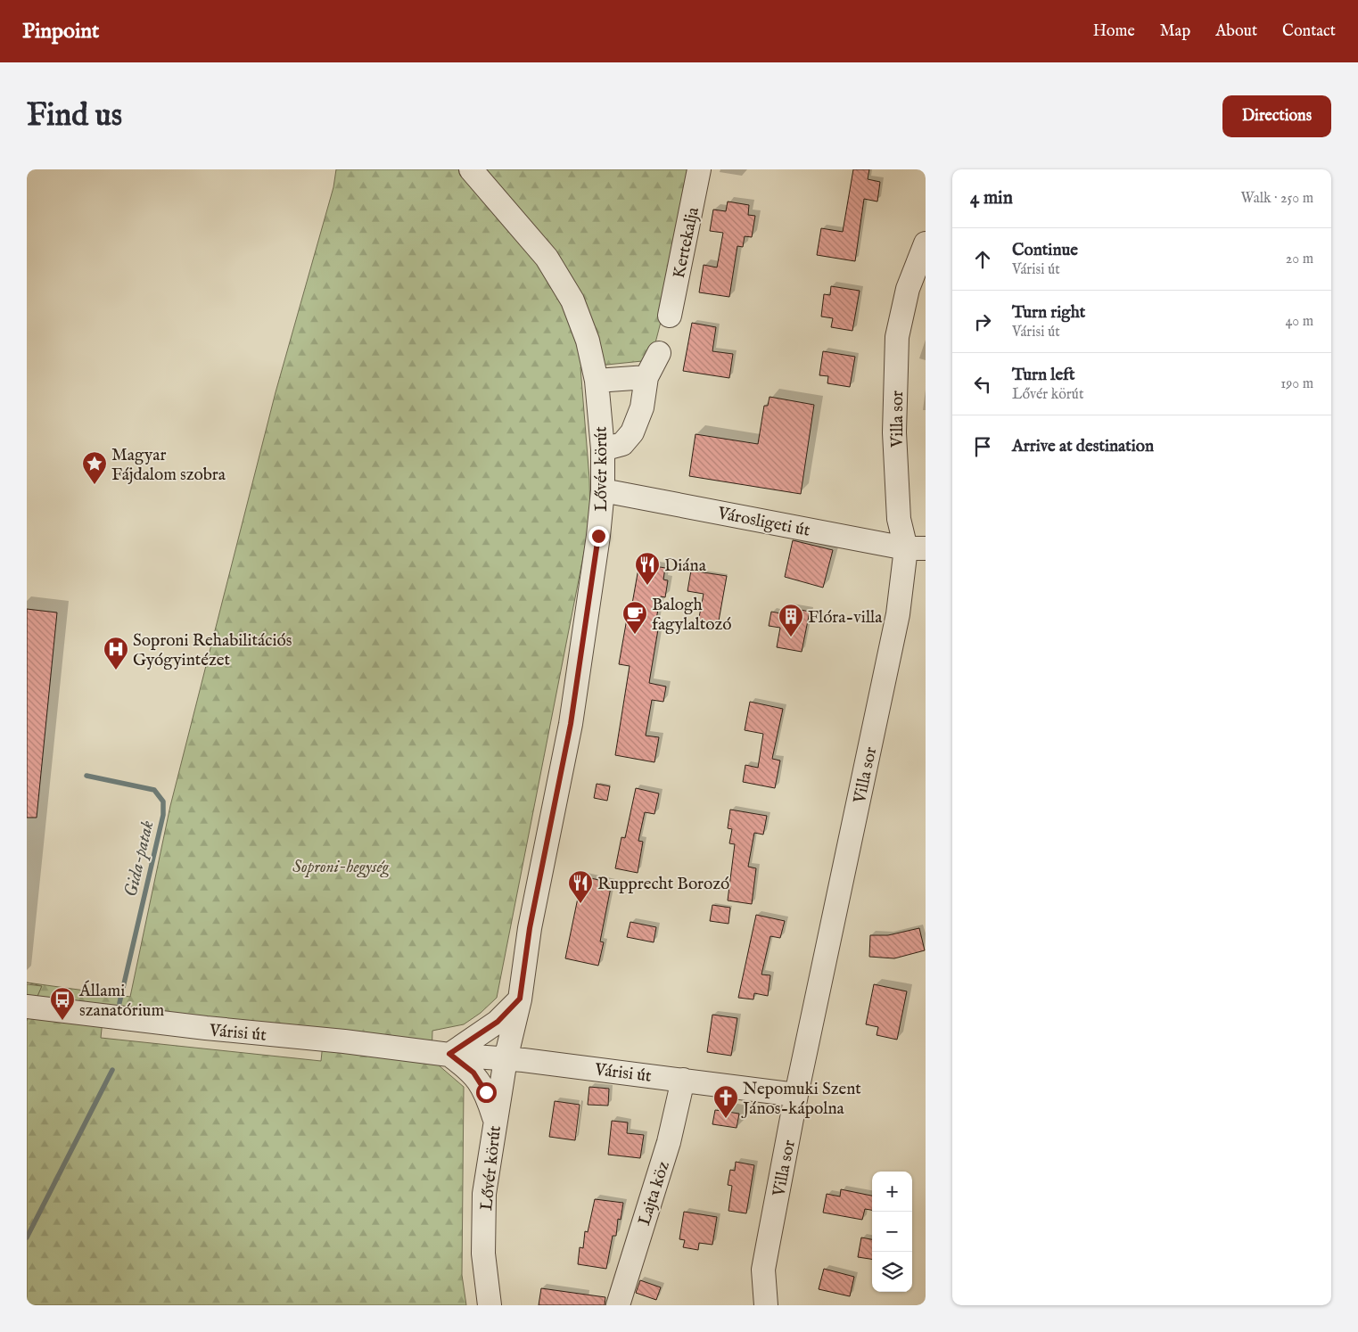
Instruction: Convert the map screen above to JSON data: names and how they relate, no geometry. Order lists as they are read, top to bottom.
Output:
{
  "streets": {
    "street": [
      "Kertekalja",
      "Villa sor",
      "Lővér körút",
      "Városligeti út",
      "Várisi út",
      "Lajta köz"
    ]
  },
  "crossings": [
    ["Villa sor", "Városligeti út"],
    ["Villa sor", "Várisi út"],
    ["Lővér körút", "Városligeti út"],
    ["Lővér körút", "Várisi út"],
    ["Várisi út", "Lajta köz"]
  ],
  "water": ["Gida-patak"],
  "parks": ["Soproni-hegység"],
  "places": {
    "place": ["Magyar Fájdalom szobra"],
    "restaurant": ["Diána", "Rupprecht Borozó"],
    "cafe": ["Balogh fagylaltozó"],
    "building": ["Flóra-villa"],
    "hospital": ["Soproni Rehabilitációs Gyógyintézet"],
    "bus stop": ["Állami szanatórium"],
    "church": ["Nepomuki Szent János-kápolna"]
  },
  "page": {
    "header": "Pinpoint",
    "nav": [
      "Home",
      "Map",
      "About",
      "Contact"
    ],
    "buttons": "Directions",
    "title": "Find us",
    "heading": ["4 min", "Walk · 250 m"],
    "list": [
      ["Continue", "Várisi út", "20 m"],
      ["Turn right", "Várisi út", "40 m"],
      ["Turn left", "Lővér körút", "190 m"],
      "Arrive at destination"
    ],
    "map_buttons": ["+", "−"]
  }
}
